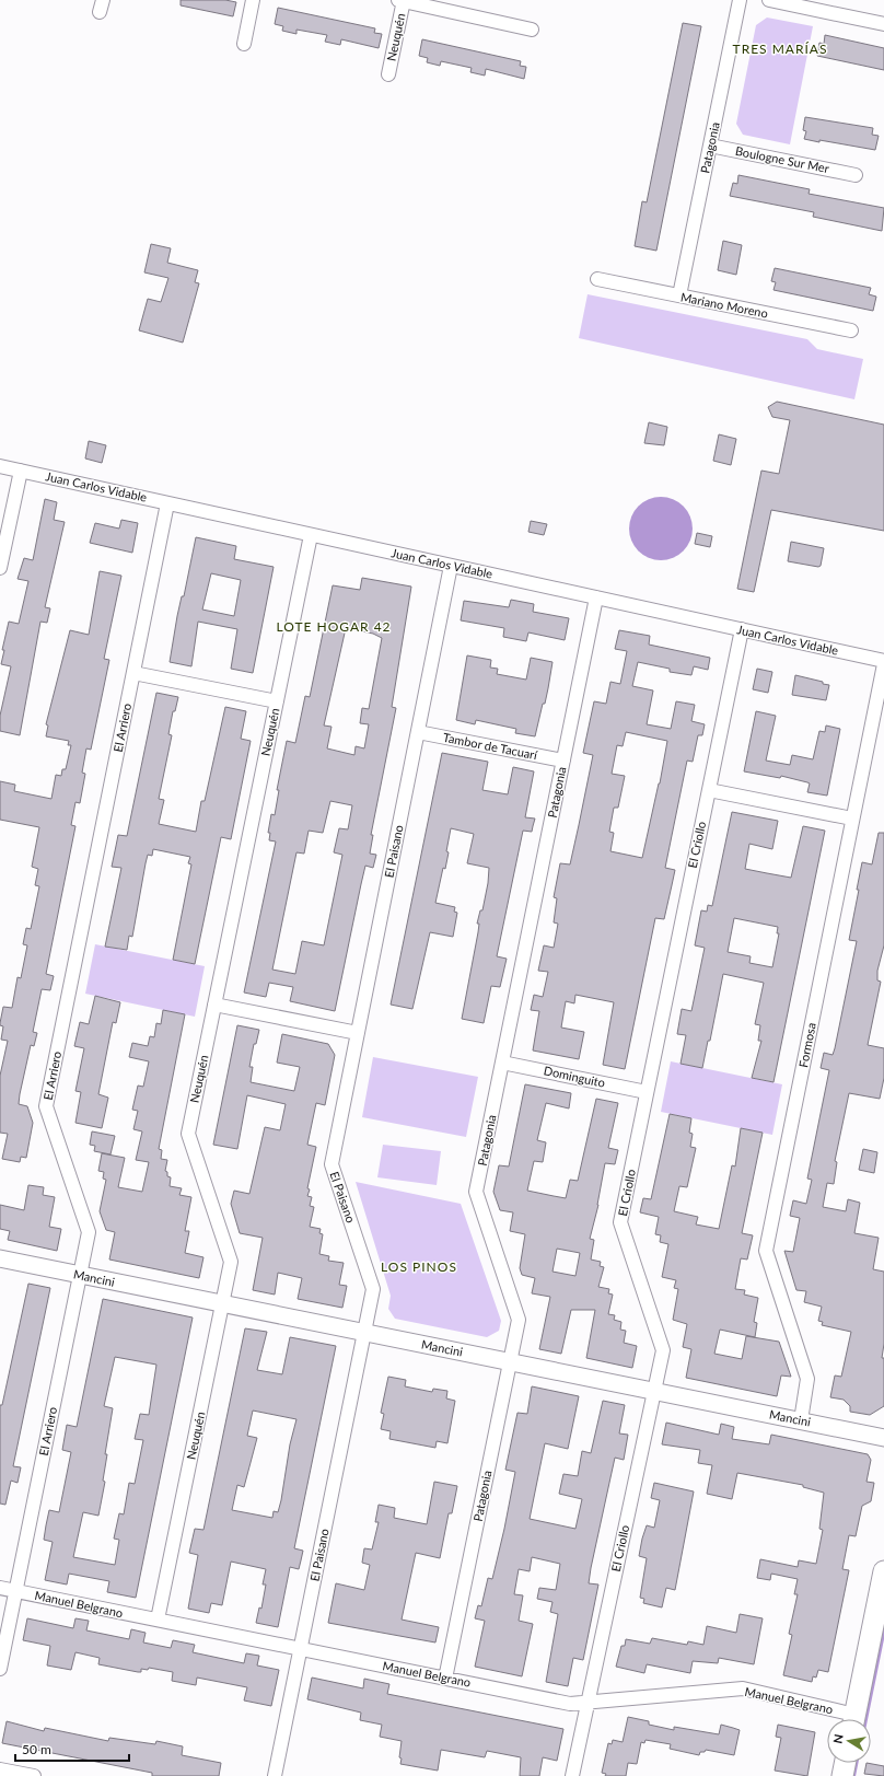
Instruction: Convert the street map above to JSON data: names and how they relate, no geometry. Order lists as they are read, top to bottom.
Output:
{
  "streets": {
    "street": [
      "Neuquén",
      "Patagonia",
      "Boulogne Sur Mer",
      "Mariano Moreno",
      "Juan Carlos Vidable",
      "El Arriero",
      "Tambor de Tacuarí",
      "El Criollo",
      "El Paisano",
      "Formosa",
      "Dominguito",
      "Mancini",
      "Manuel Belgrano"
    ]
  },
  "crossings": [
    ["Neuquén", "Juan Carlos Vidable"],
    ["Neuquén", "Mancini"],
    ["Neuquén", "Manuel Belgrano"],
    ["Patagonia", "Boulogne Sur Mer"],
    ["Patagonia", "Mariano Moreno"],
    ["Patagonia", "Juan Carlos Vidable"],
    ["Patagonia", "Tambor de Tacuarí"],
    ["Patagonia", "Dominguito"],
    ["Patagonia", "Mancini"],
    ["Patagonia", "Manuel Belgrano"],
    ["Juan Carlos Vidable", "El Arriero"],
    ["Juan Carlos Vidable", "El Criollo"],
    ["Juan Carlos Vidable", "El Paisano"],
    ["El Arriero", "Mancini"],
    ["El Arriero", "Manuel Belgrano"],
    ["Tambor de Tacuarí", "El Paisano"],
    ["El Criollo", "Dominguito"],
    ["El Criollo", "Mancini"],
    ["El Criollo", "Manuel Belgrano"],
    ["El Paisano", "Mancini"],
    ["El Paisano", "Manuel Belgrano"],
    ["Formosa", "Mancini"]
  ],
  "districts": ["TRES MARÍAS", "LOTE HOGAR 42", "LOS PINOS"],
  "scale_bar": "50 m",
  "north": "left"
}
